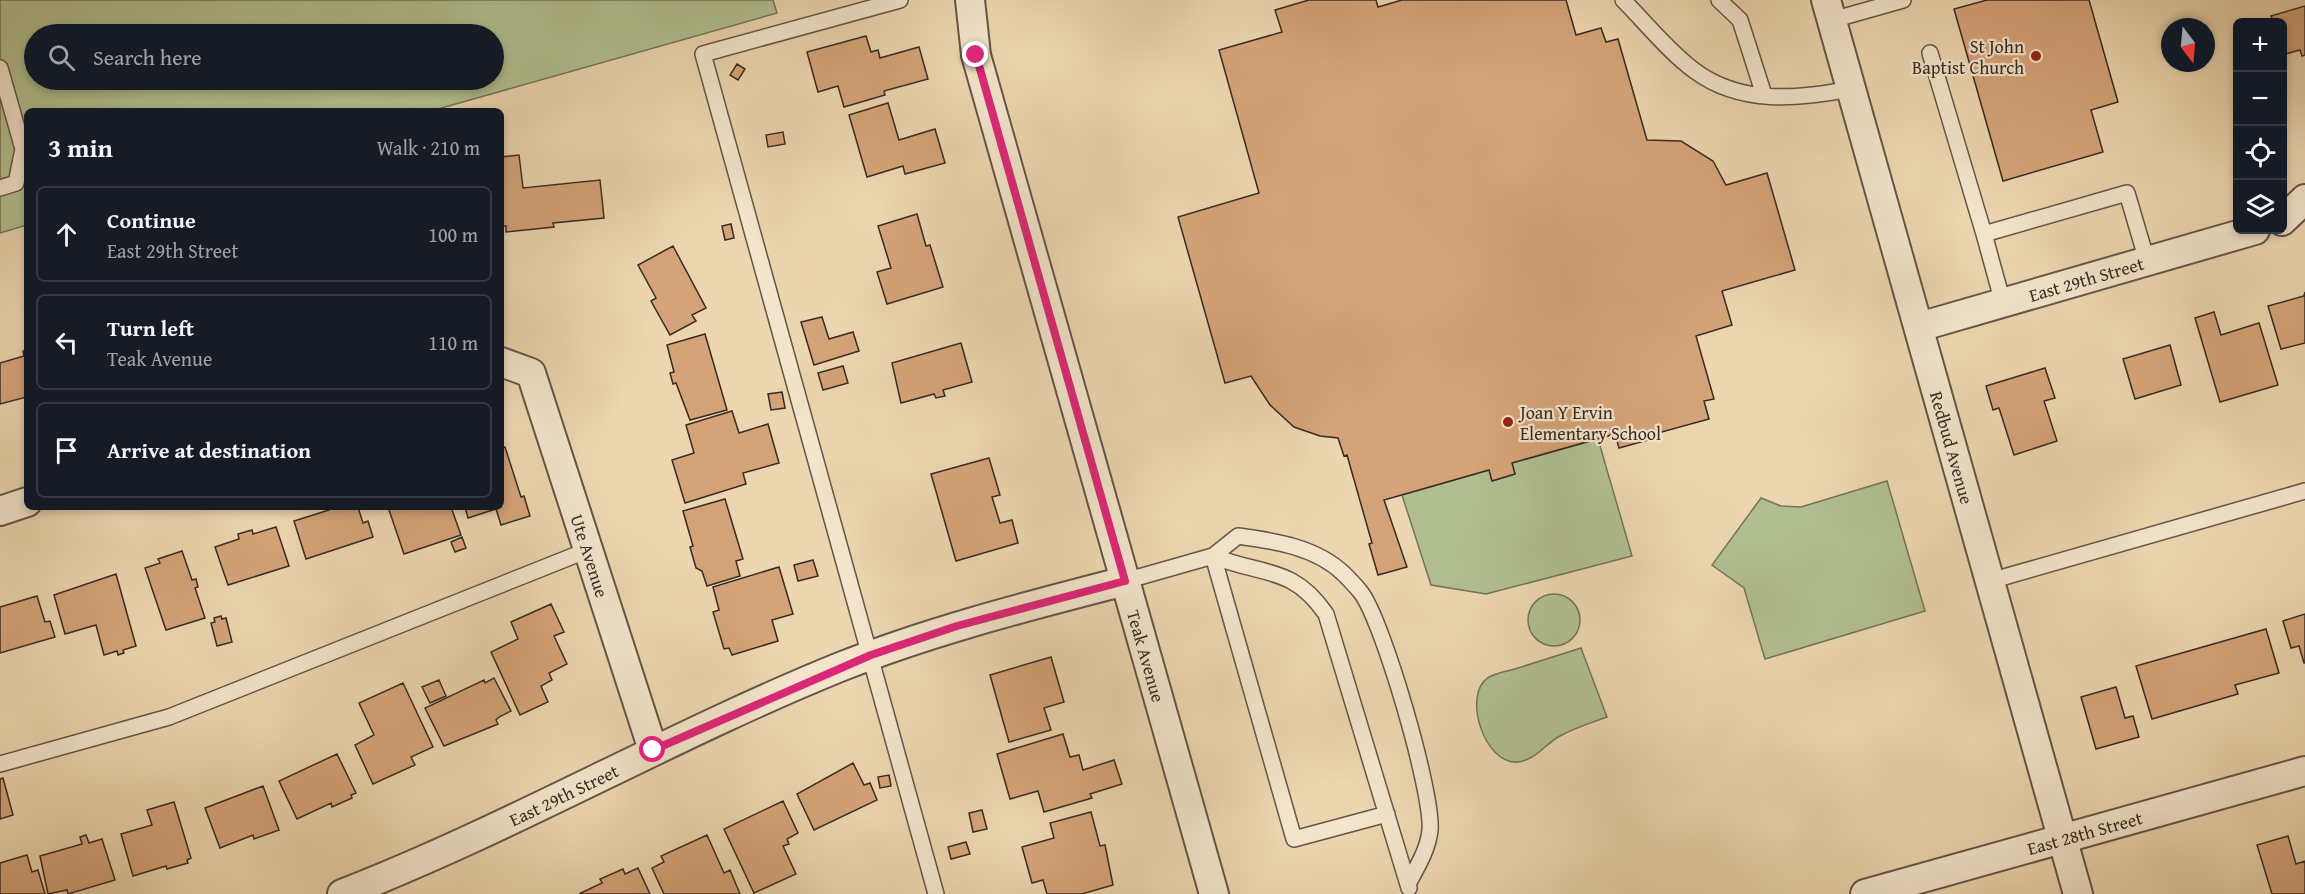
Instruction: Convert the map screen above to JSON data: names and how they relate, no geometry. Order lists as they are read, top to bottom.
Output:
{
  "streets": {
    "street": [
      "East 29th Street",
      "Redbud Avenue",
      "Ute Avenue",
      "Teak Avenue",
      "East 28th Street"
    ]
  },
  "crossings": [
    ["East 29th Street", "Redbud Avenue"],
    ["East 29th Street", "Ute Avenue"],
    ["East 29th Street", "Teak Avenue"],
    ["Redbud Avenue", "East 28th Street"]
  ],
  "places": ["St John Baptist Church", "Joan Y Ervin Elementary School"],
  "north": "bottom",
  "page": {
    "map_buttons": ["+", "−"],
    "search": "Search here",
    "heading": ["3 min", "Walk · 210 m"],
    "list": [
      ["Continue", "East 29th Street", "100 m"],
      ["Turn left", "Teak Avenue", "110 m"],
      "Arrive at destination"
    ]
  }
}
